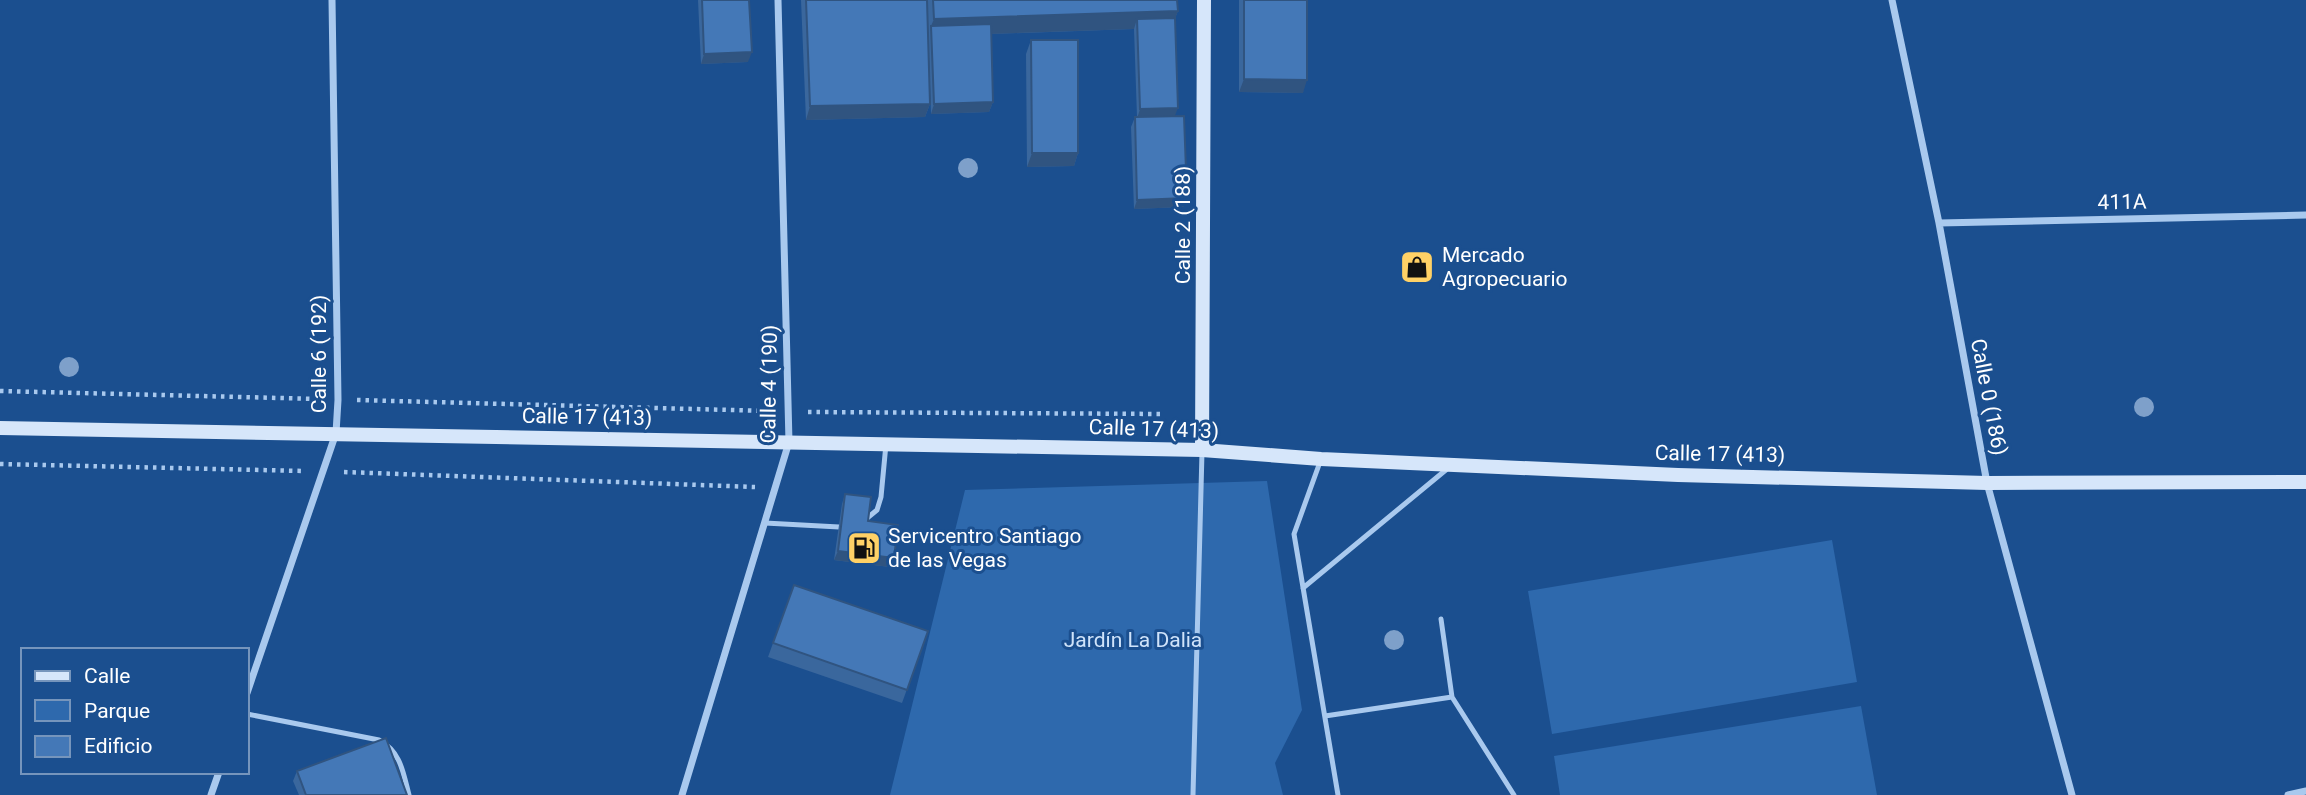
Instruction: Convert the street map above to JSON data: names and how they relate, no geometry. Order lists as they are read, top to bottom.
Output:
{
  "streets": {
    "main road": ["Calle 2 (188)", "Calle 17 (413)"],
    "street": [
      "411A",
      "Calle 6 (192)",
      "Calle 4 (190)",
      "Calle 0 (186)"
    ]
  },
  "crossings": [
    ["411A", "Calle 0 (186)"],
    ["Calle 2 (188)", "Calle 17 (413)"],
    ["Calle 6 (192)", "Calle 17 (413)"],
    ["Calle 4 (190)", "Calle 17 (413)"],
    ["Calle 0 (186)", "Calle 17 (413)"]
  ],
  "parks": ["Jardín La Dalia"],
  "places": {
    "shop": ["Mercado Agropecuario"],
    "fuel station": ["Servicentro Santiago de las Vegas"]
  },
  "legend": ["Calle", "Parque", "Edificio"]
}
